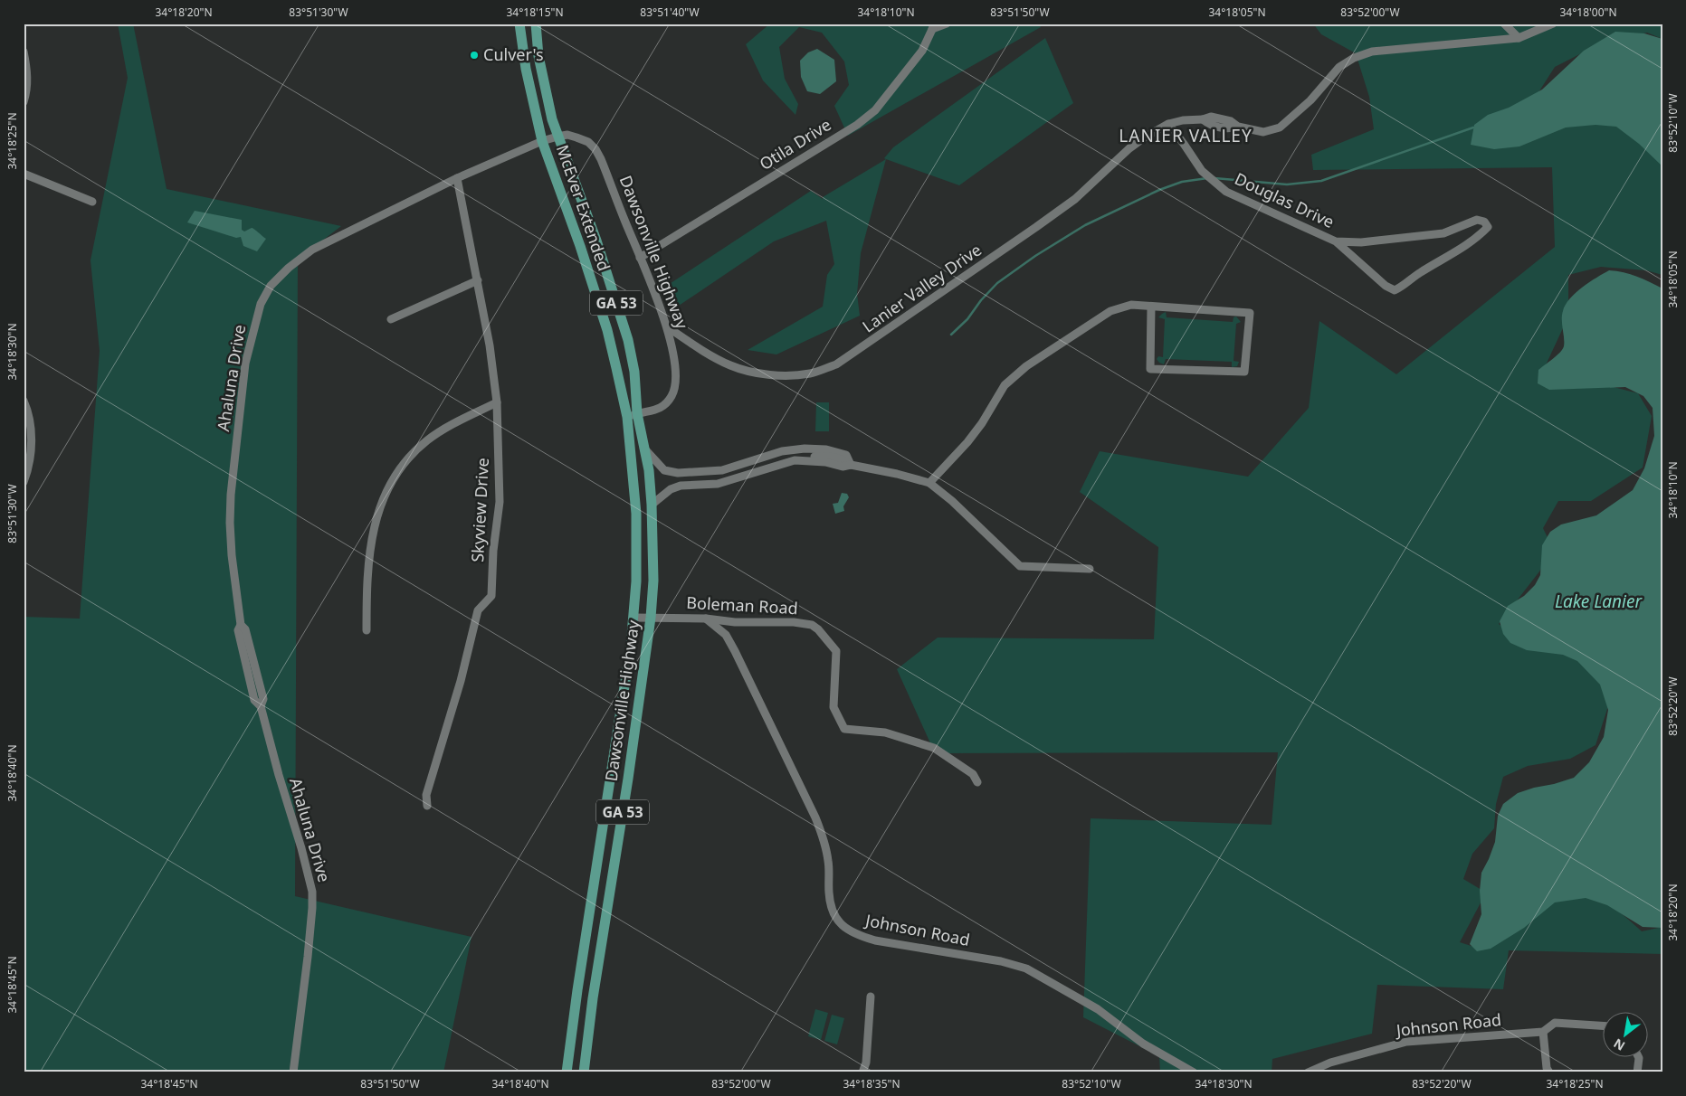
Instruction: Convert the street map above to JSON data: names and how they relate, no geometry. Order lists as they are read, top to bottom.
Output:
{
  "streets": {
    "main road": ["McEver Extended", "Dawsonville Highway", "GA 53"],
    "street": [
      "Otila Drive",
      "Douglas Drive",
      "Lanier Valley Drive",
      "Ahaluna Drive",
      "Skyview Drive",
      "Boleman Road",
      "Johnson Road"
    ]
  },
  "crossings": [
    ["Otila Drive", "Dawsonville Highway"],
    ["Douglas Drive", "Lanier Valley Drive"],
    ["McEver Extended", "Dawsonville Highway"],
    ["McEver Extended", "GA 53"],
    ["McEver Extended", "Ahaluna Drive"],
    ["Dawsonville Highway", "Lanier Valley Drive"],
    ["Dawsonville Highway", "Ahaluna Drive"],
    ["Dawsonville Highway", "Boleman Road"],
    ["GA 53", "Ahaluna Drive"],
    ["Ahaluna Drive", "Skyview Drive"],
    ["Boleman Road", "Johnson Road"]
  ],
  "districts": ["LANIER VALLEY"],
  "water": ["Lake Lanier"],
  "places": ["Culver's"],
  "north": "bottom left",
  "coordinates": [
    "34°18'20\"N",
    "83°51'30\"W",
    "34°18'15\"N",
    "83°51'40\"W",
    "34°18'10\"N",
    "83°51'50\"W",
    "34°18'05\"N",
    "83°52'00\"W",
    "34°18'00\"N",
    "83°52'10\"W",
    "34°18'25\"N",
    "34°18'30\"N",
    "83°52'20\"W",
    "34°18'40\"N",
    "34°18'45\"N",
    "34°18'35\"N"
  ]
}
